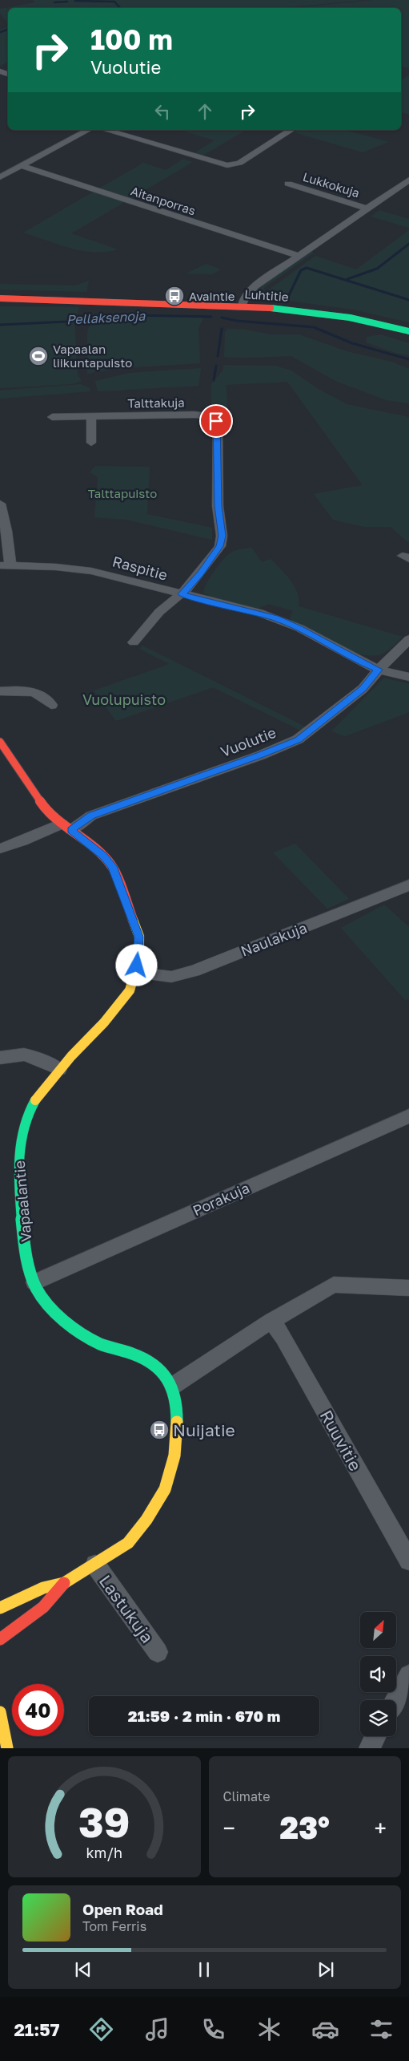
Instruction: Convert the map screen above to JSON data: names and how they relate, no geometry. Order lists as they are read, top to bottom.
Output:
{
  "streets": {
    "street": [
      "Lukkokuja",
      "Aitanporras",
      "Luhtitie",
      "Talttakuja",
      "Raspitie",
      "Vuolutie",
      "Naulakuja",
      "Porakuja",
      "Vapaalantie",
      "Ruuvitie",
      "Lastukuja"
    ]
  },
  "crossings": [
    ["Talttakuja", "Raspitie"],
    ["Raspitie", "Vuolutie"],
    ["Vuolutie", "Vapaalantie"],
    ["Naulakuja", "Vapaalantie"],
    ["Porakuja", "Vapaalantie"]
  ],
  "water": ["Pellaksenoja"],
  "parks": ["Talttapuisto", "Vuolupuisto"],
  "places": {
    "bus stop": ["Avaintie", "Nuijatie"],
    "sports": ["Vapaalan liikuntapuisto"]
  },
  "north": "top right",
  "page": {
    "turn": ["100 m", "Vuolutie"],
    "limit": "40",
    "trip": "21:59 · 2 min · 670 m",
    "tile": "Climate",
    "heat": ["−", "23°", "+"],
    "song": ["Open Road", "Tom Ferris"],
    "tabs": "21:57",
    "gauge": ["39", "km/h"]
  }
}
